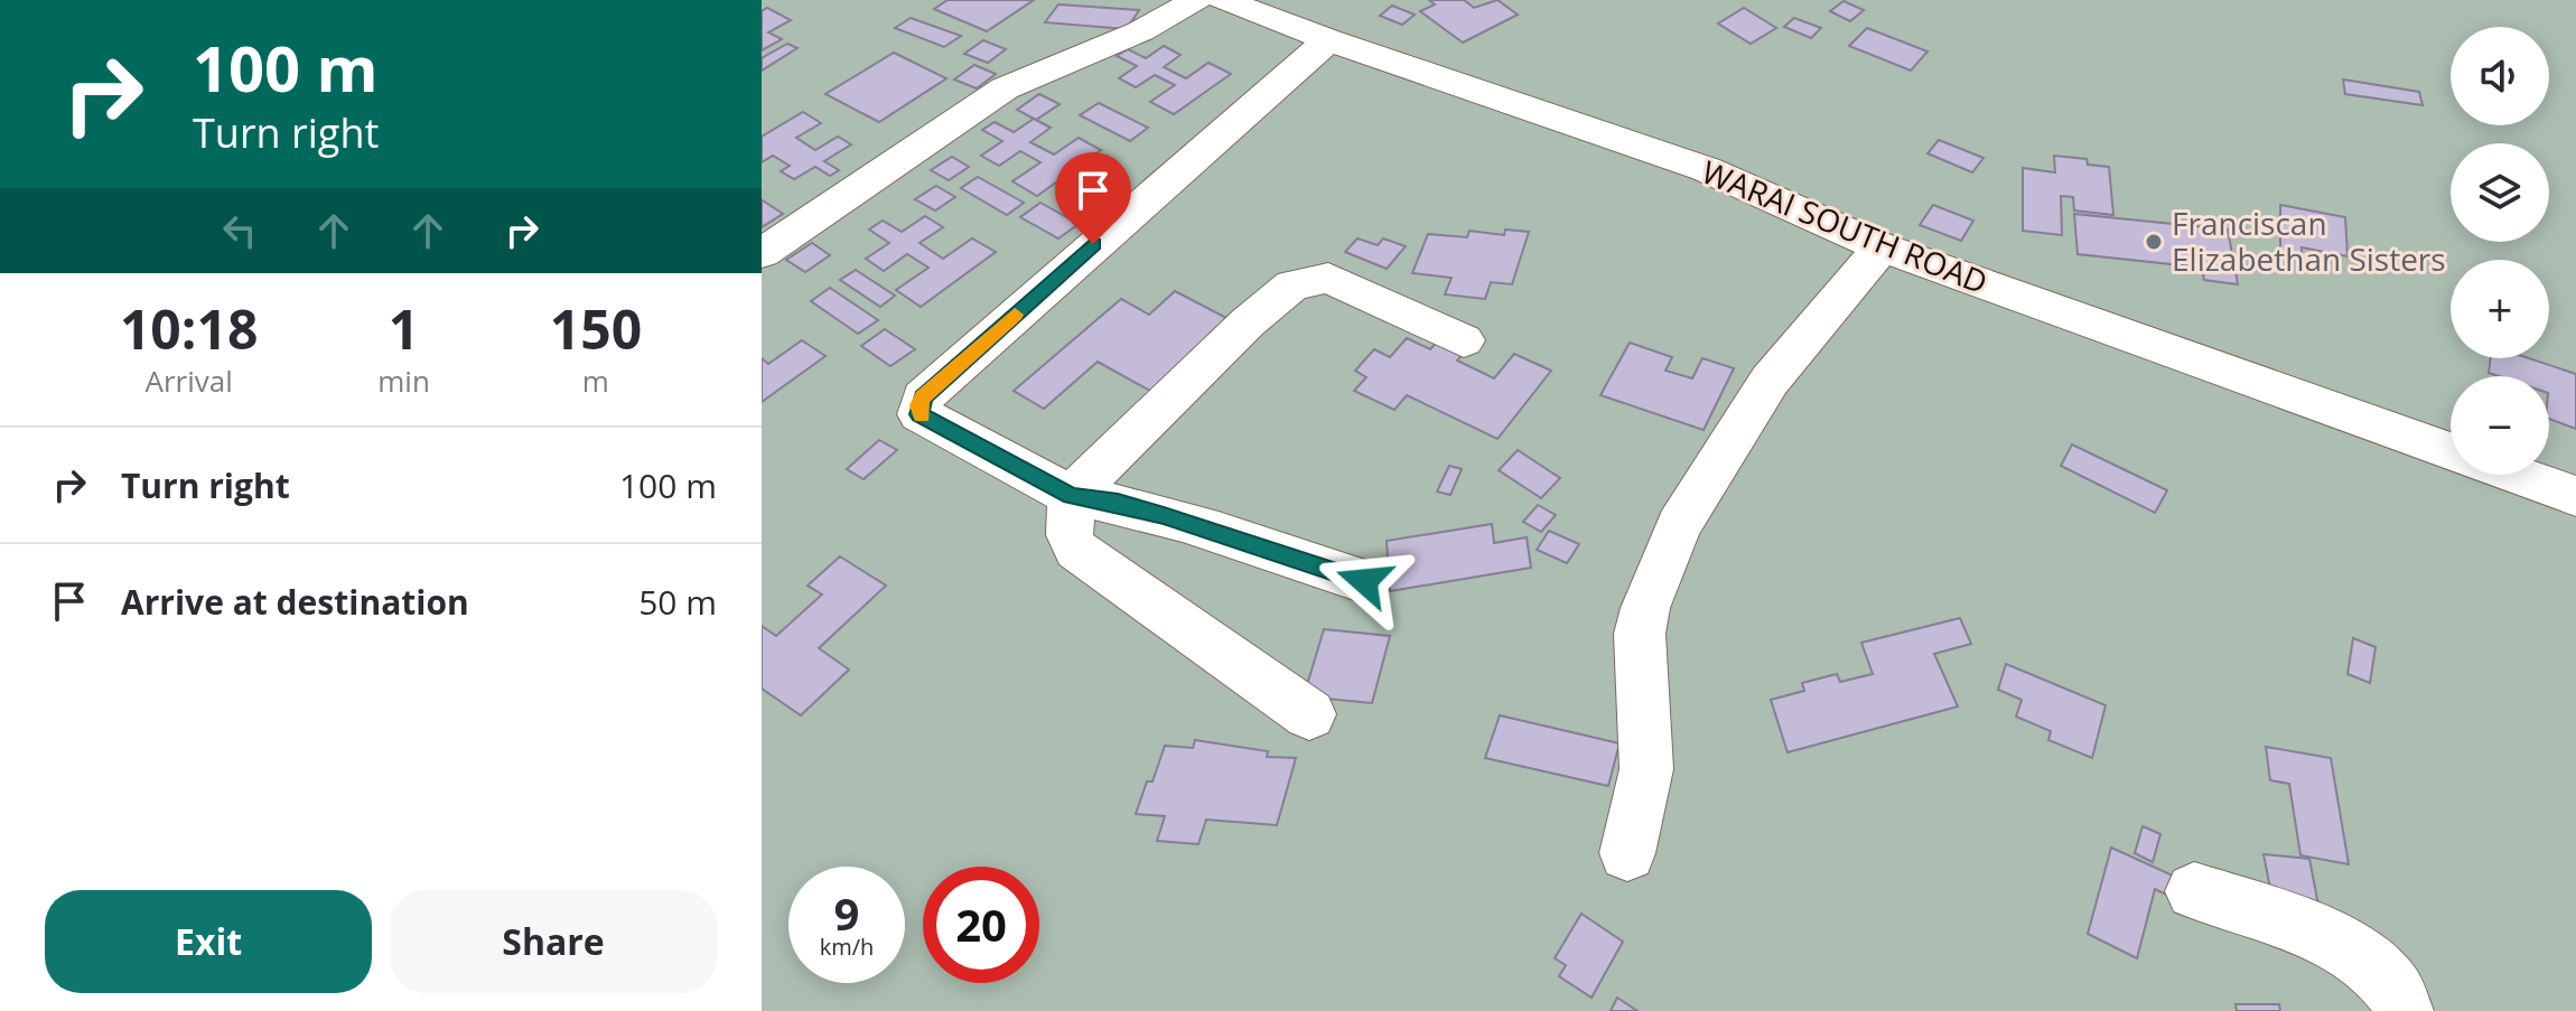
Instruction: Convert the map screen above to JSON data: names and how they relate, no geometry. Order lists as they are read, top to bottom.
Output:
{
  "streets": {
    "street": ["WARAI SOUTH ROAD"]
  },
  "places": ["Franciscan Elizabethan Sisters"],
  "page": {
    "turn": ["100 m", "Turn right"],
    "map_buttons": ["+", "−"],
    "eta": [
      "10:18",
      "Arrival",
      "1",
      "min",
      "150",
      "m"
    ],
    "list": [
      {
        "name": "Turn right",
        "value": "100 m"
      },
      {
        "name": "Arrive at destination",
        "value": "50 m"
      }
    ],
    "speed": "9 km/h",
    "limit": "20",
    "buttons": ["Exit", "Share"]
  }
}
